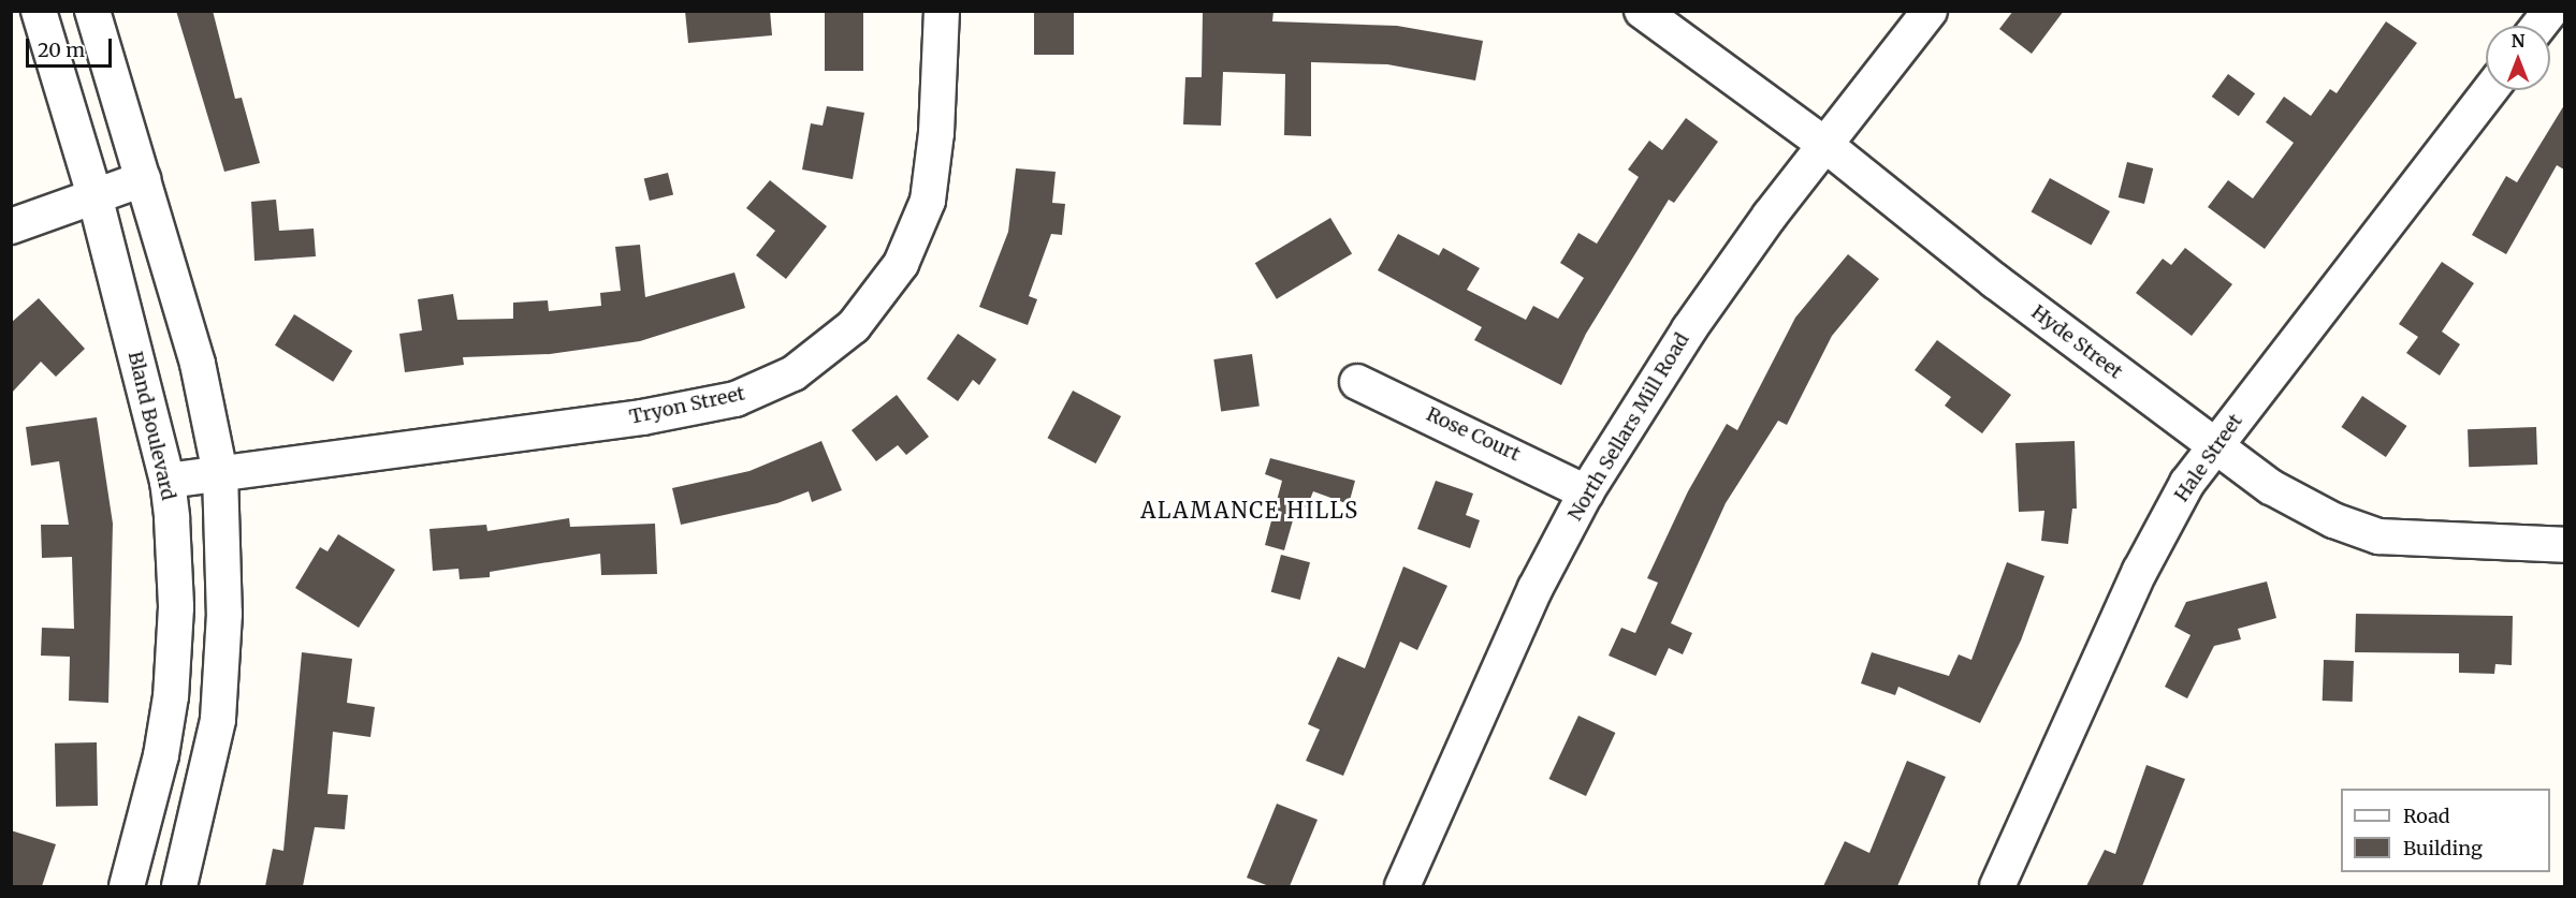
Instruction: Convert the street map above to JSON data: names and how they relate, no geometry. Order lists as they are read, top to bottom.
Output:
{
  "streets": {
    "street": [
      "Hyde Street",
      "Tryon Street",
      "Bland Boulevard",
      "North Sellars Mill Road",
      "Rose Court",
      "Hale Street"
    ]
  },
  "crossings": [
    ["Hyde Street", "North Sellars Mill Road"],
    ["Hyde Street", "Hale Street"],
    ["Tryon Street", "Bland Boulevard"],
    ["North Sellars Mill Road", "Rose Court"]
  ],
  "districts": ["ALAMANCE HILLS"],
  "legend": ["Road", "Building"],
  "scale_bar": "20 m",
  "north": "top"
}
